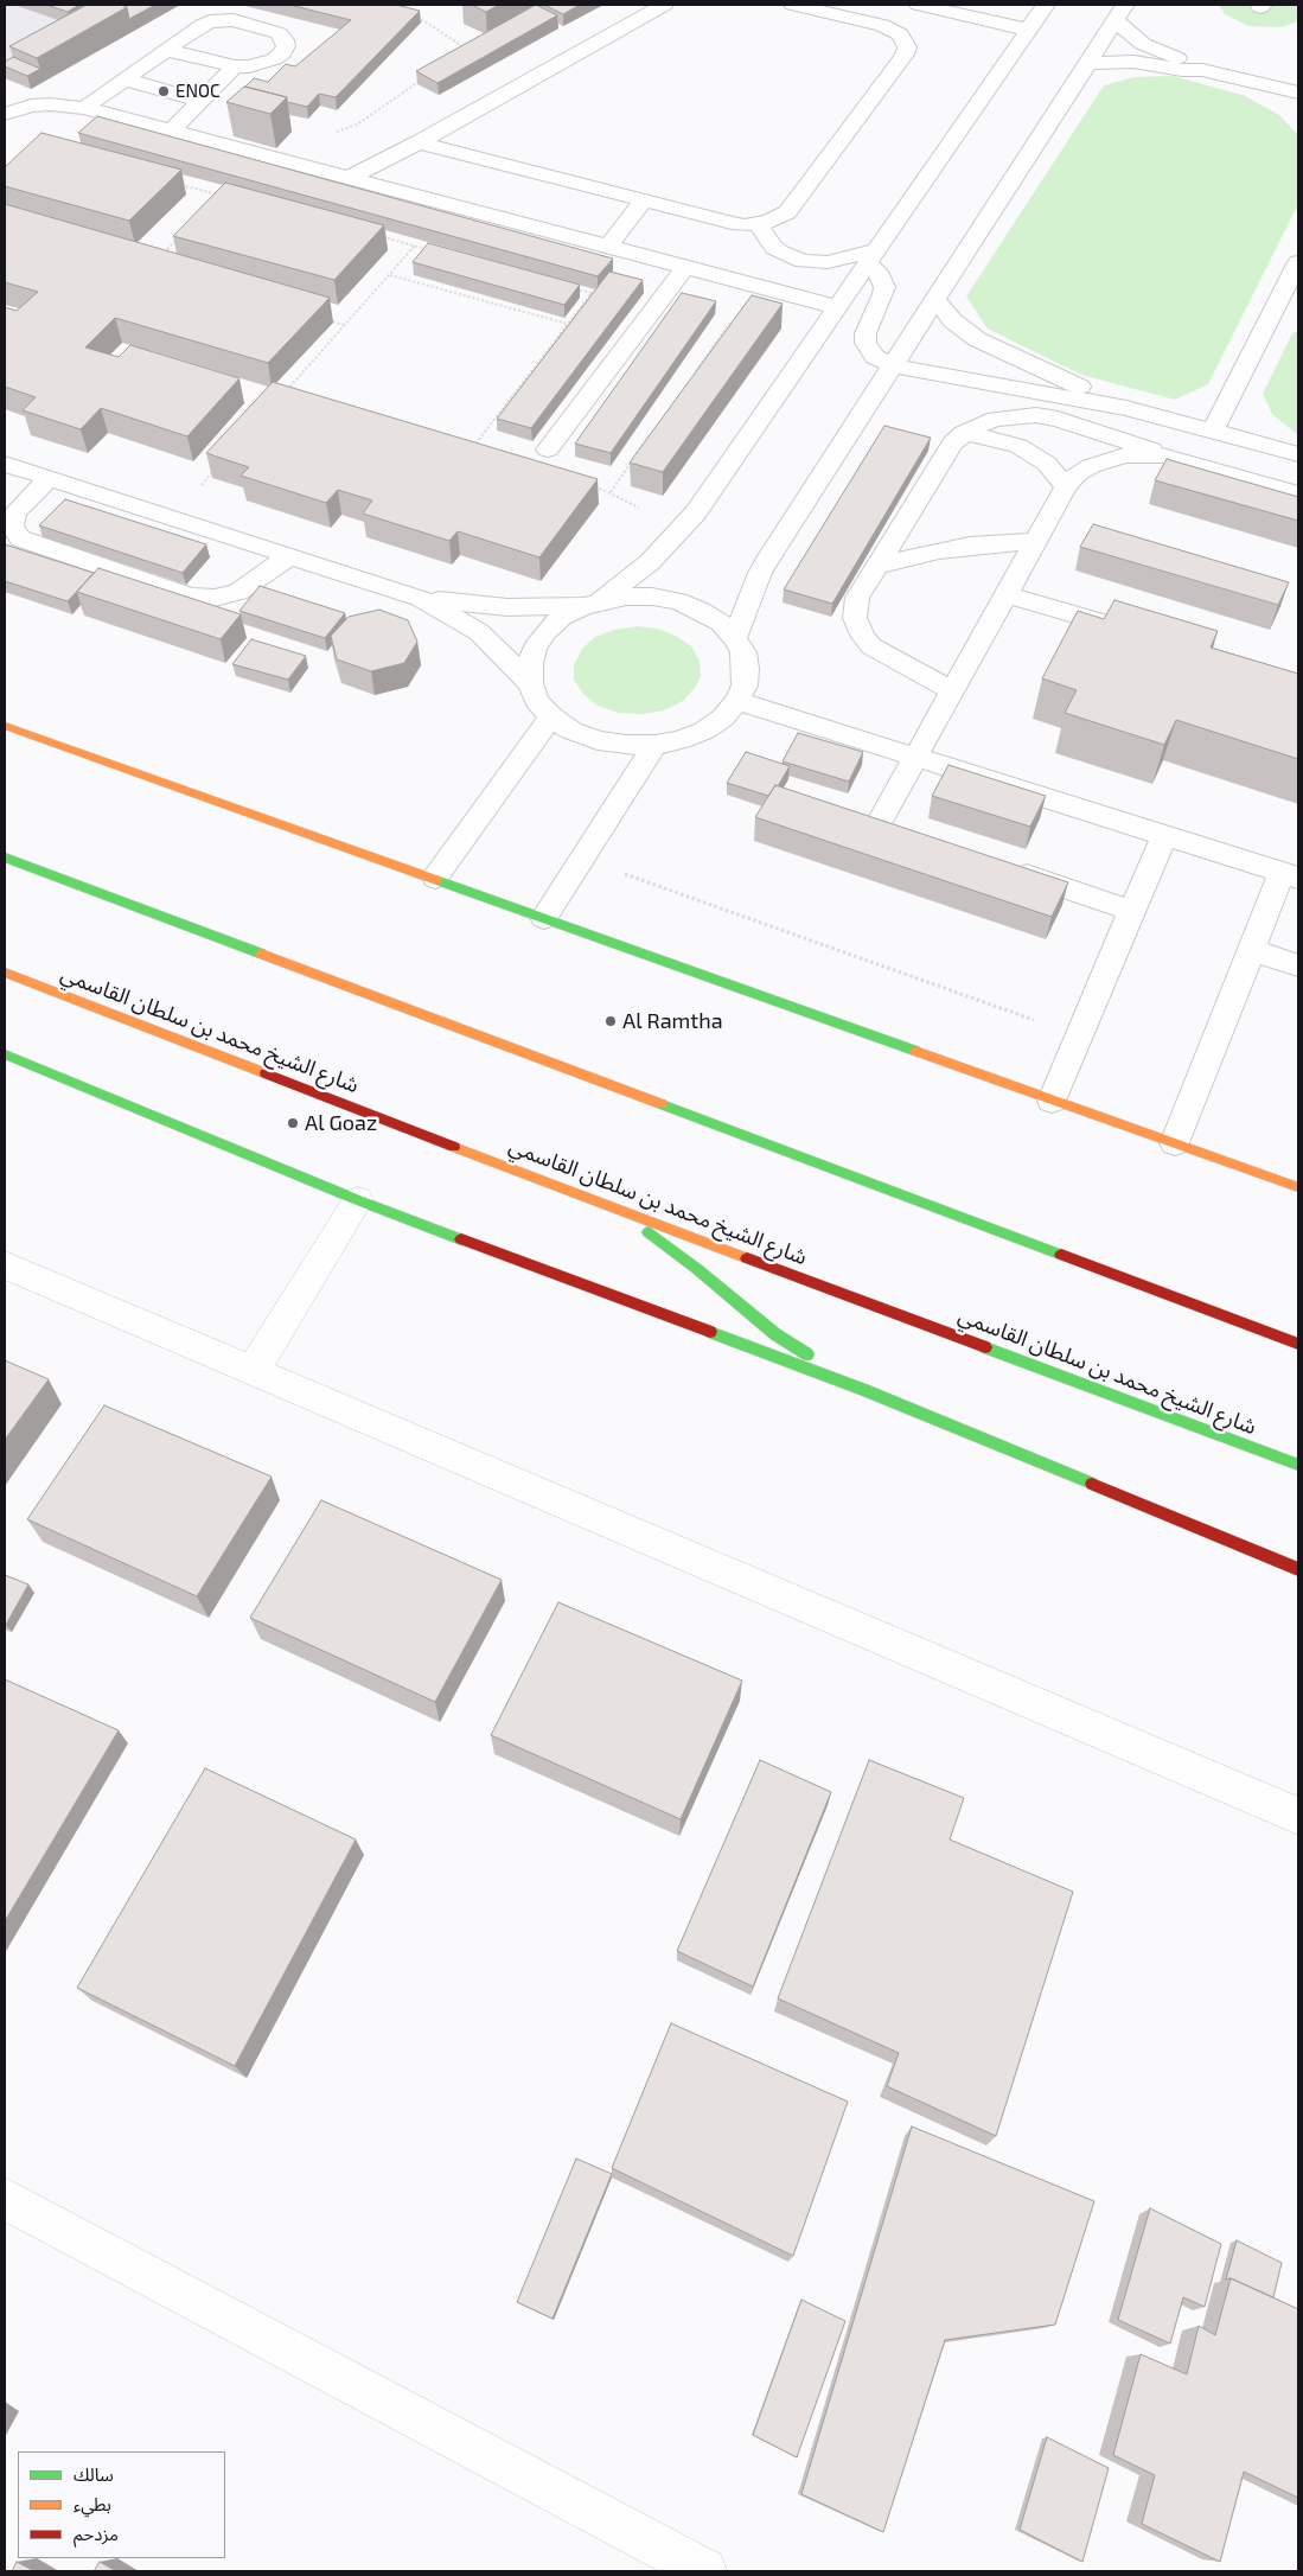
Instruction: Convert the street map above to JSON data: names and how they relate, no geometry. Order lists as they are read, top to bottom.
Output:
{
  "streets": {
    "main road": ["شارع الشيخ محمد بن سلطان القاسمي"]
  },
  "places": ["ENOC", "Al Ramtha", "Al Goaz"],
  "legend": ["سالك", "بطيء", "مزدحم"]
}
